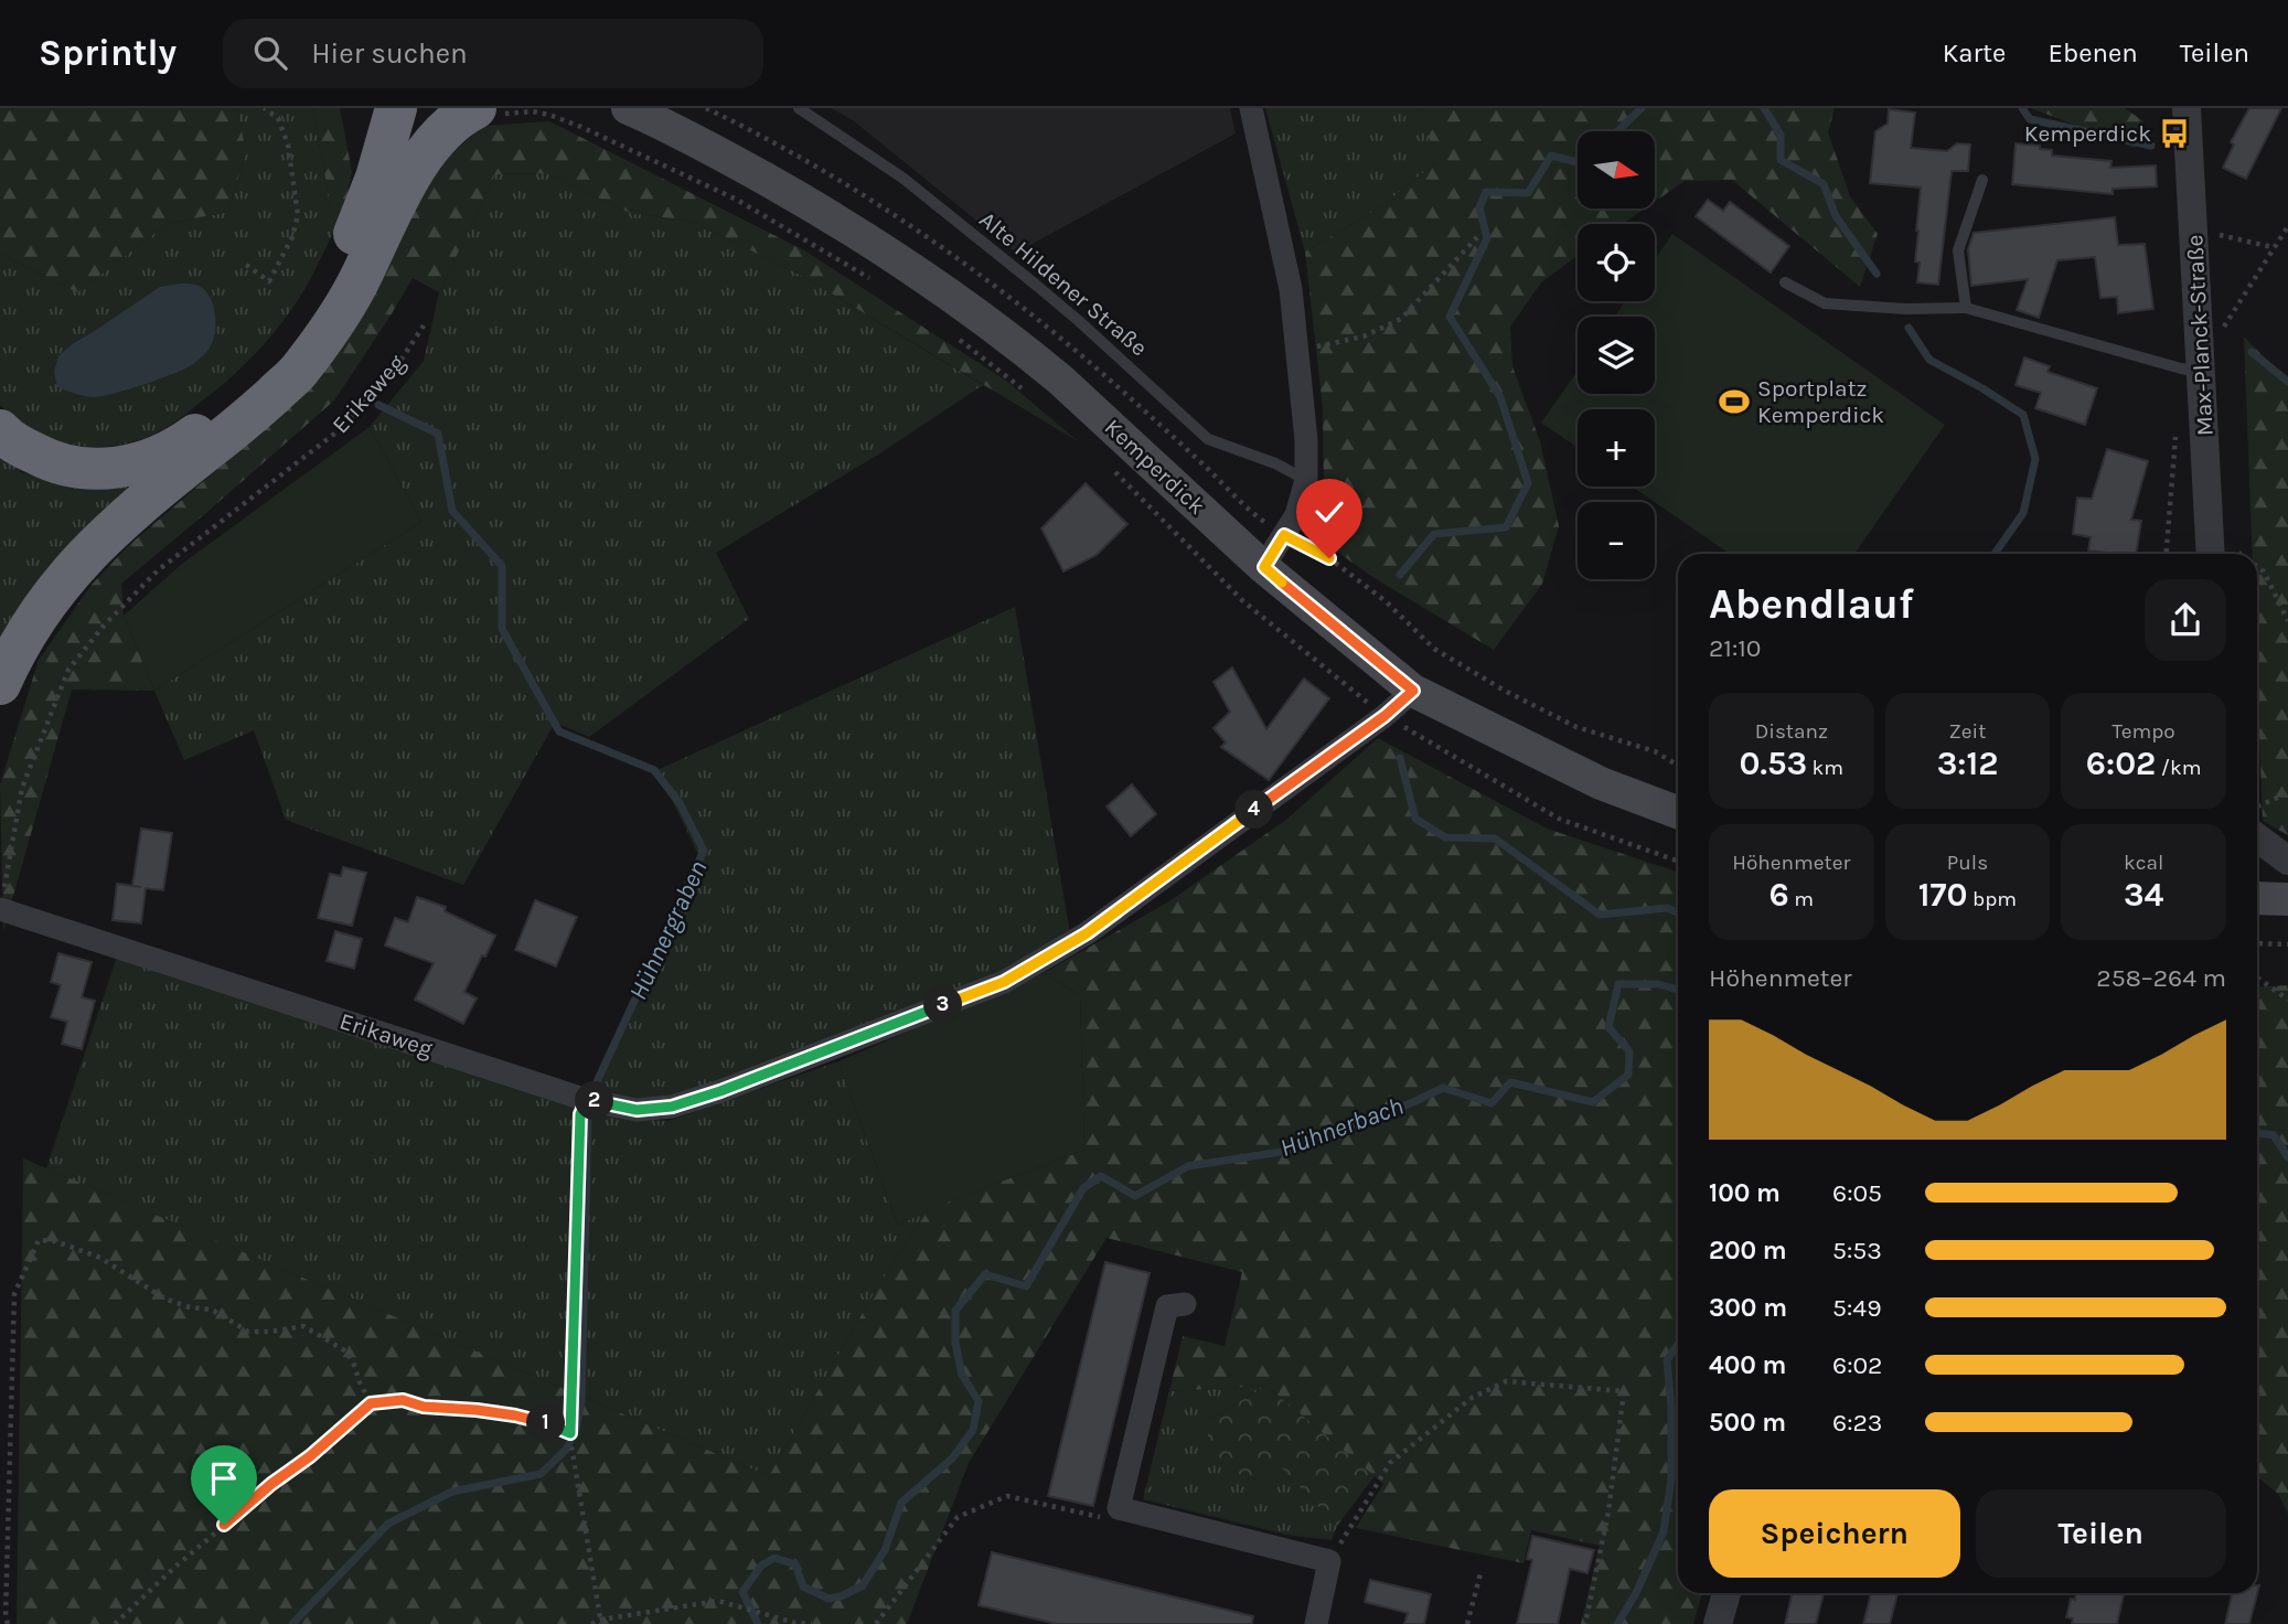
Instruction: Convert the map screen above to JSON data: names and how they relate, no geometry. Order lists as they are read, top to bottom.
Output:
{
  "streets": {
    "main road": ["Kemperdick"],
    "street": ["Max-Planck-Straße", "Erikaweg"],
    "lane": ["Alte Hildener Straße"]
  },
  "crossings": [
    ["Erikaweg", "Kemperdick"]
  ],
  "water": ["Hühnergraben", "Hühnerbach"],
  "places": {
    "bus stop": ["Kemperdick"],
    "sports": ["Sportplatz Kemperdick"]
  },
  "north": "right",
  "page": {
    "header": "Sprintly",
    "search": "Hier suchen",
    "nav": ["Karte", "Ebenen", "Teilen"],
    "map_buttons": ["+", "−"],
    "heading": ["Abendlauf", "21:10"],
    "stats": [
      ["Distanz", "0.53 km"],
      ["Zeit", "3:12"],
      ["Tempo", "6:02 /km"],
      ["Höhenmeter", "6 m"],
      ["Puls", "170 bpm"],
      ["kcal", "34"]
    ],
    "pins": [
      "4",
      "3",
      "2",
      "1"
    ],
    "chart": ["Höhenmeter", "258–264 m"],
    "list": [
      {
        "name": "100 m",
        "note": "6:05"
      },
      {
        "name": "200 m",
        "note": "5:53"
      },
      {
        "name": "300 m",
        "note": "5:49"
      },
      {
        "name": "400 m",
        "note": "6:02"
      },
      {
        "name": "500 m",
        "note": "6:23"
      }
    ],
    "buttons": ["Speichern", "Teilen"]
  }
}
